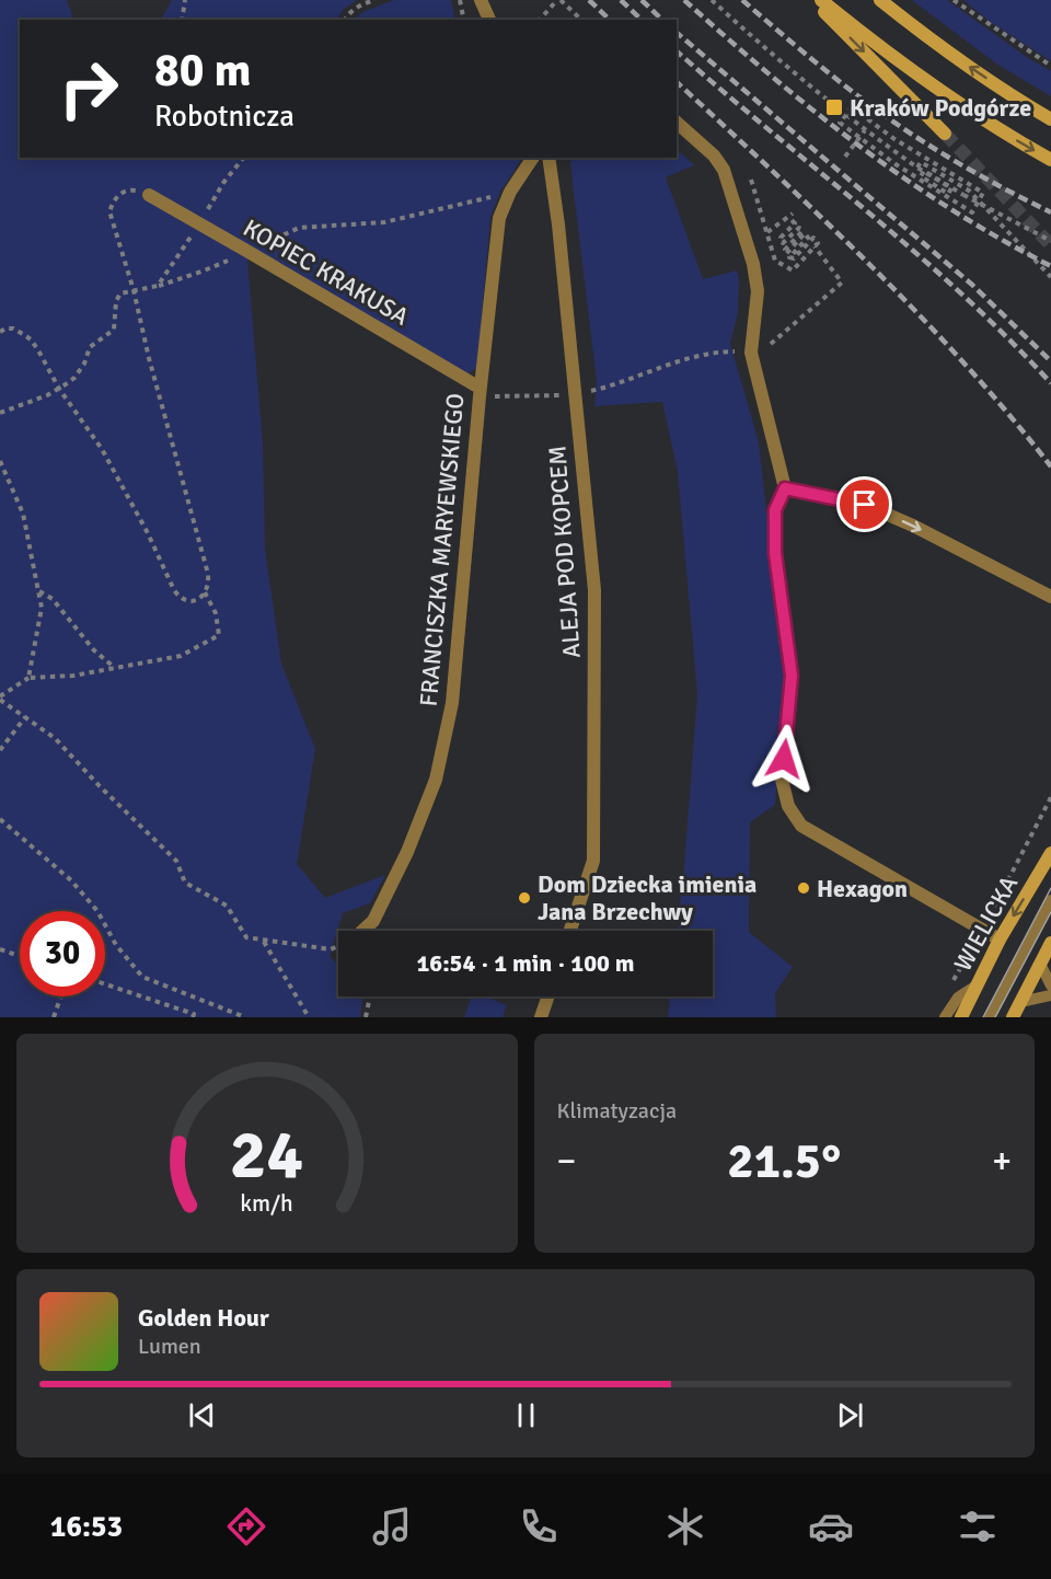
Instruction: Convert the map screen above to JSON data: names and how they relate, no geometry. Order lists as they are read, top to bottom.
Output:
{
  "streets": {
    "main road": ["WIELICKA"],
    "street": ["KOPIEC KRAKUSA", "FRANCISZKA MARYEWSKIEGO", "ALEJA POD KOPCEM"]
  },
  "crossings": [
    ["KOPIEC KRAKUSA", "FRANCISZKA MARYEWSKIEGO"]
  ],
  "one_way": ["WIELICKA"],
  "places": {
    "transit": ["Kraków Podgórze"],
    "other": ["Hexagon", "Dom Dziecka imienia Jana Brzechwy"]
  },
  "page": {
    "turn": ["80 m", "Robotnicza"],
    "limit": "30",
    "trip": "16:54 · 1 min · 100 m",
    "tile": "Klimatyzacja",
    "heat": ["−", "21.5°", "+"],
    "song": ["Golden Hour", "Lumen"],
    "tabs": "16:53",
    "gauge": ["24", "km/h"]
  }
}
